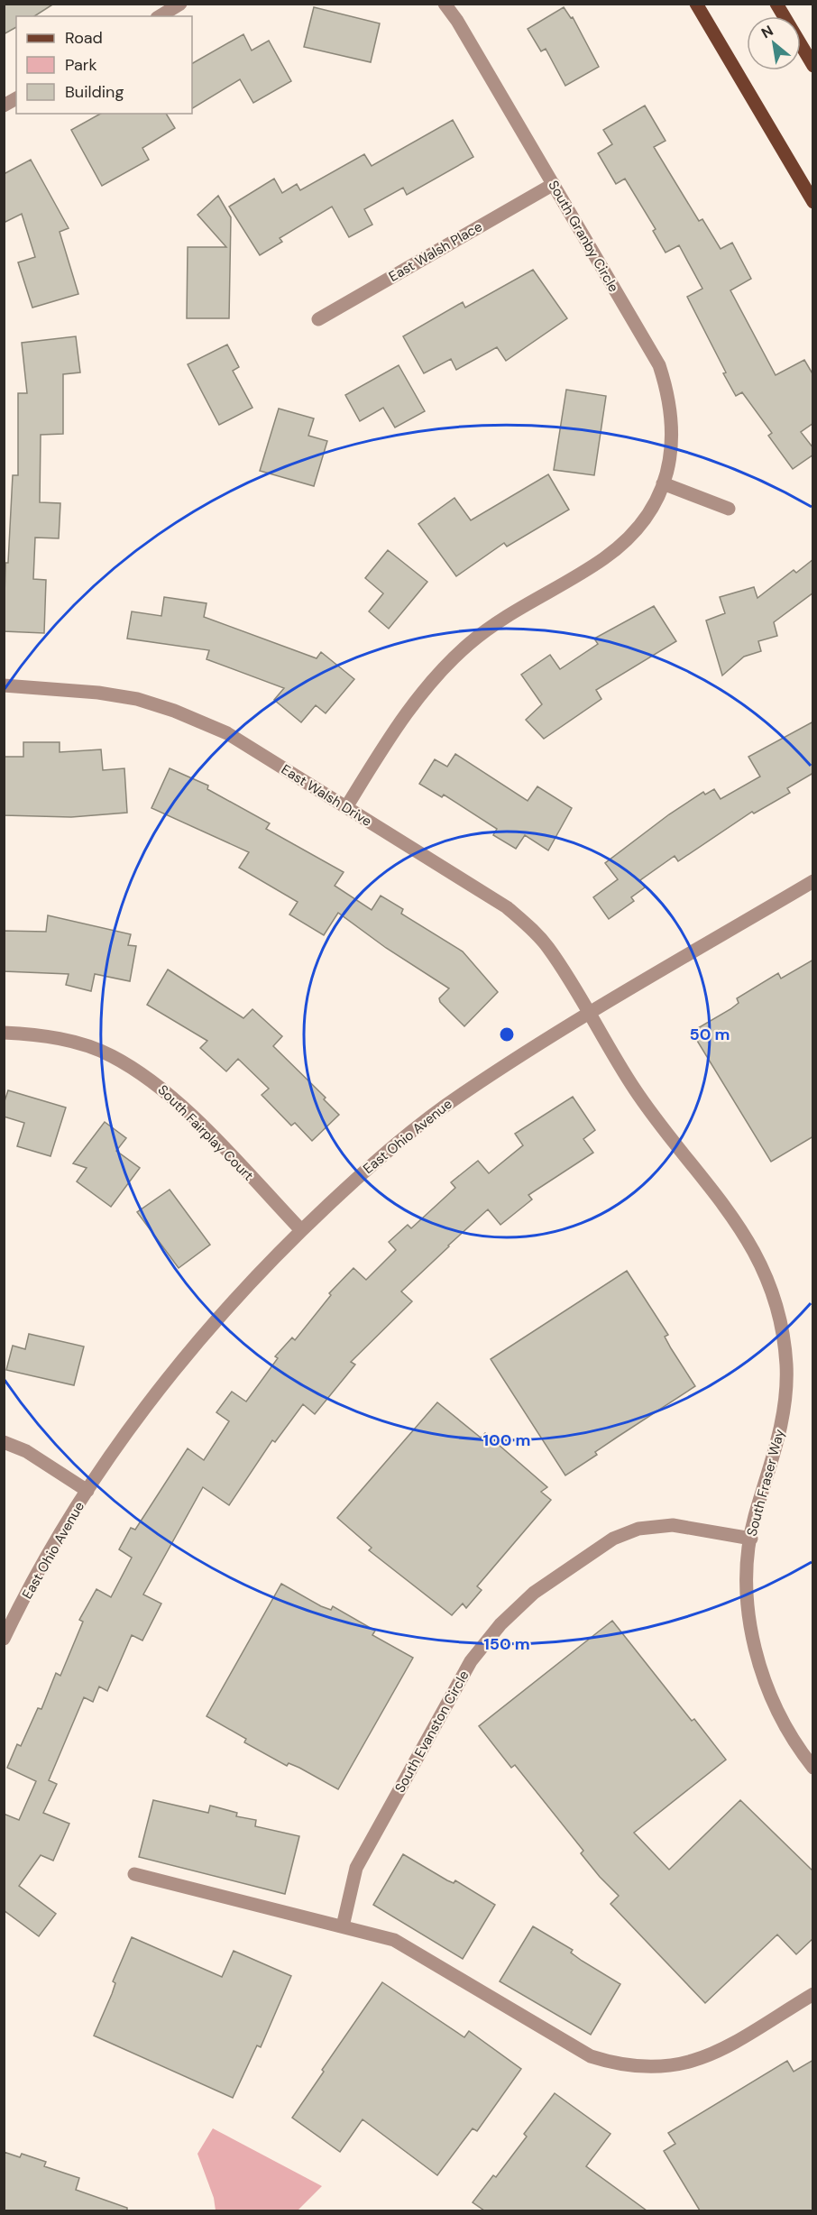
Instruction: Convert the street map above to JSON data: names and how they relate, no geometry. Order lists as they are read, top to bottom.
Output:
{
  "streets": {
    "street": [
      "South Granby Circle",
      "East Walsh Place",
      "East Walsh Drive",
      "South Fairplay Court",
      "East Ohio Avenue",
      "South Fraser Way",
      "South Evanston Circle"
    ]
  },
  "crossings": [
    ["South Granby Circle", "East Walsh Place"],
    ["South Granby Circle", "East Walsh Drive"],
    ["East Walsh Drive", "East Ohio Avenue"],
    ["East Walsh Drive", "South Fraser Way"],
    ["South Fairplay Court", "East Ohio Avenue"],
    ["East Ohio Avenue", "South Fraser Way"],
    ["South Fraser Way", "South Evanston Circle"]
  ],
  "legend": ["Road", "Park", "Building"],
  "north": "top left",
  "rings": ["50 m", "100 m", "150 m"]
}
